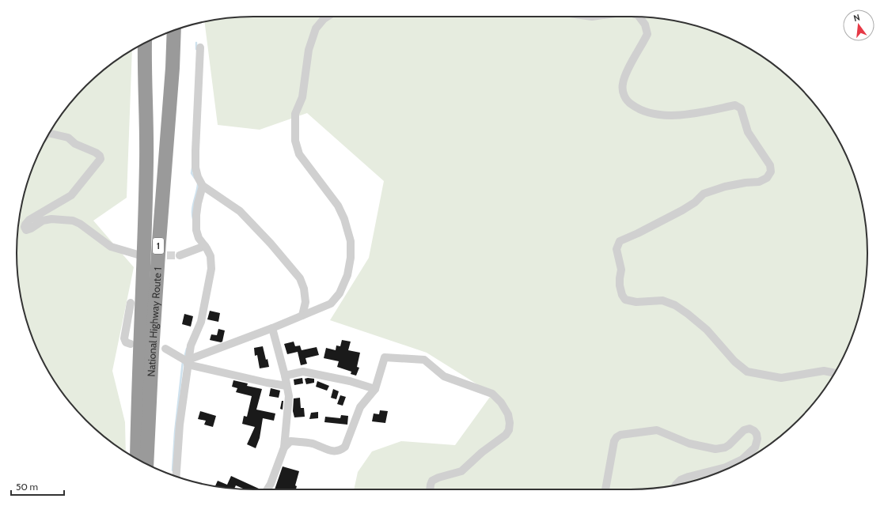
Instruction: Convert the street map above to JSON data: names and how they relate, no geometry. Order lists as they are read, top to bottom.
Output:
{
  "streets": {
    "highway": ["1", "National Highway Route 1"]
  },
  "scale_bar": "50 m",
  "north": "top"
}
